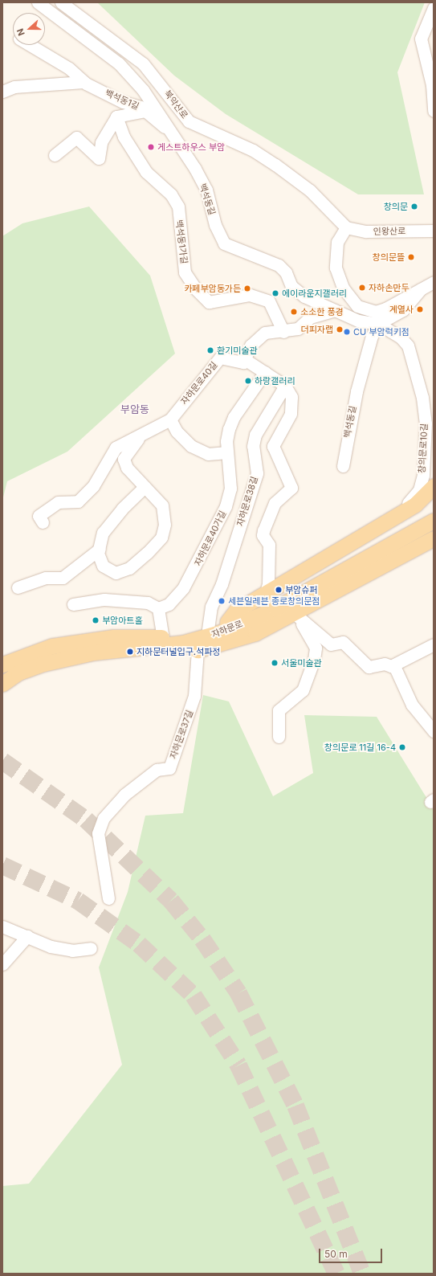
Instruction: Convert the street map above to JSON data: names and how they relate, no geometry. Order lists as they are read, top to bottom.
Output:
{
  "streets": {
    "main road": ["자하문로"],
    "street": [
      "백석동1길",
      "북악산로",
      "백석동길",
      "인왕산로",
      "백석동1가길",
      "자하문로40길",
      "창의문로10길",
      "자하문로38길",
      "자하문로40가길",
      "자하문로37길"
    ]
  },
  "crossings": [
    ["백석동1길", "백석동길"],
    ["북악산로", "인왕산로"],
    ["백석동길", "창의문로10길"],
    ["자하문로38길", "자하문로"]
  ],
  "districts": ["부암동"],
  "places": [
    "게스트하우스 부암",
    "창의문",
    "창의문뜰",
    "자하손만두",
    "카페부암동가든",
    "에이라운지갤러리",
    "계열사",
    "소소한 풍경",
    "더피자랩",
    "CU 부암럭키점",
    "환기미술관",
    "하랑갤러리",
    "부암슈퍼",
    "세븐일레븐 종로창의문점",
    "부암아트홀",
    "지하문터널입구.석파정",
    "서울미술관",
    "창의문로 11길 16-4"
  ],
  "scale_bar": "50 m",
  "north": "left"
}
